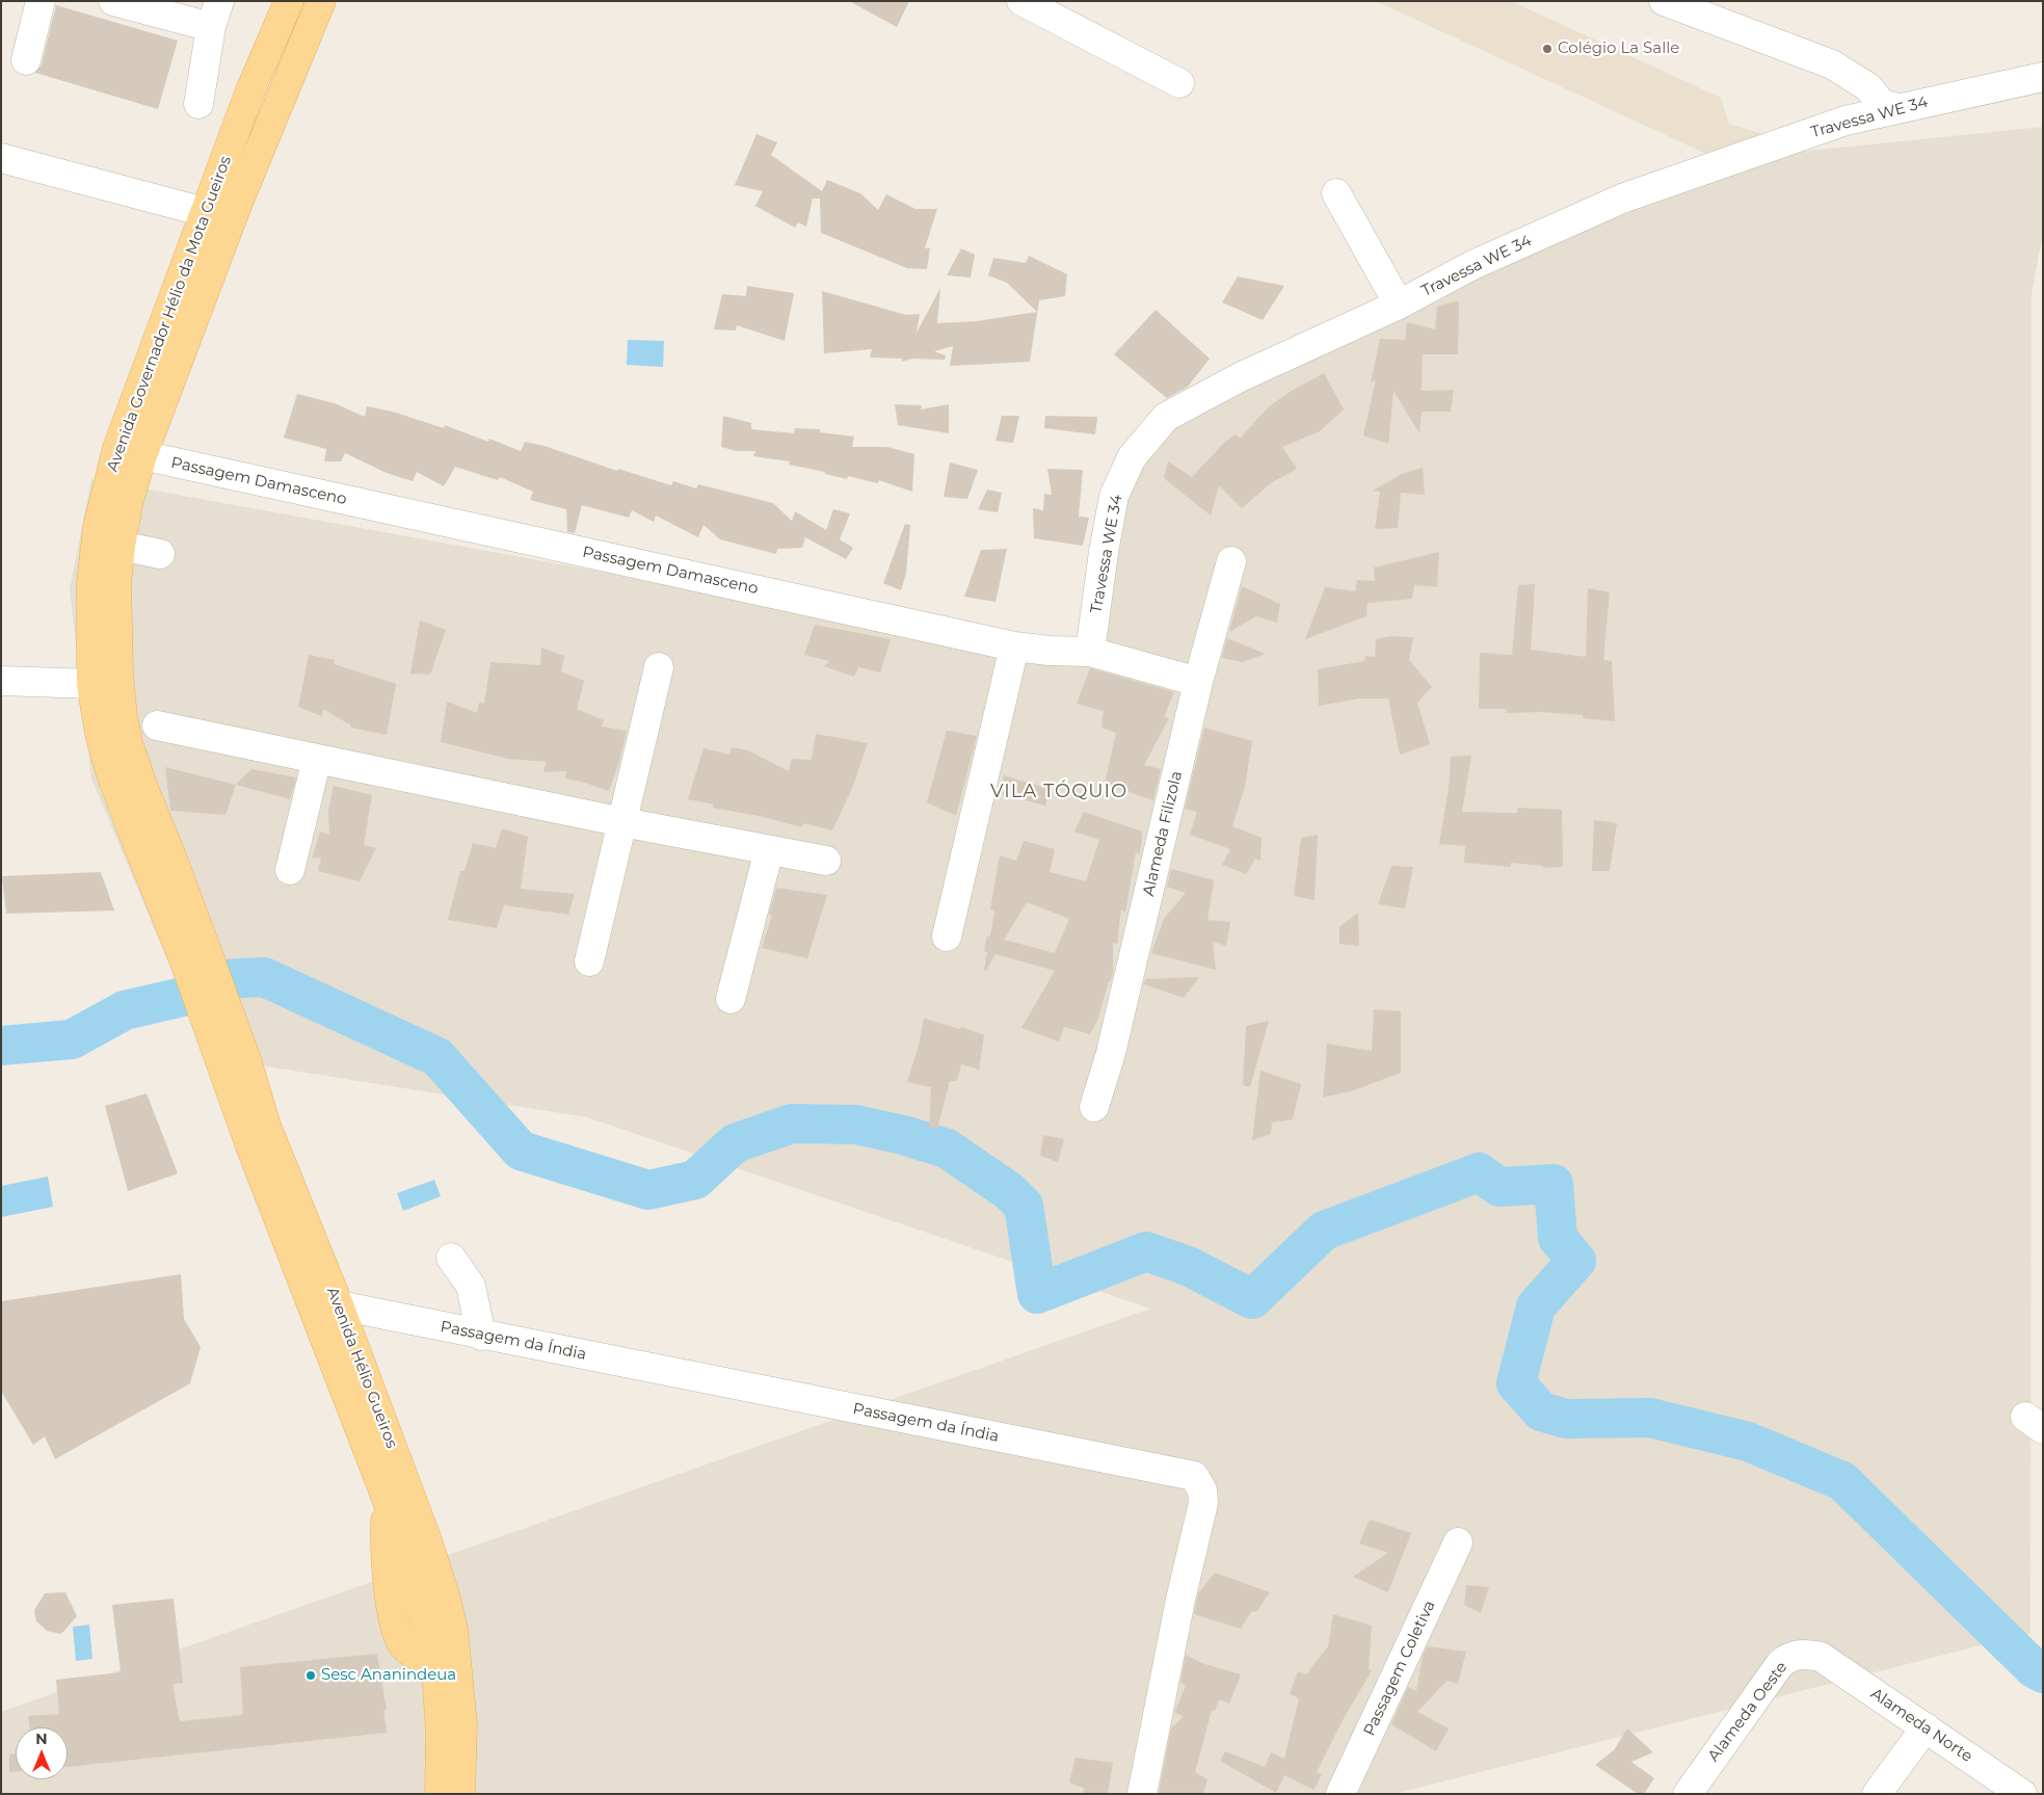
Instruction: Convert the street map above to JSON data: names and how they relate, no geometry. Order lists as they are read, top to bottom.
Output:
{
  "streets": {
    "main road": ["Avenida Governador Hélio da Mota Gueiros", "Avenida Hélio Gueiros"],
    "street": [
      "Travessa WE 34",
      "Passagem Damasceno",
      "Alameda Filizola",
      "Passagem da Índia",
      "Passagem Coletiva",
      "Alameda Oeste",
      "Alameda Norte"
    ]
  },
  "crossings": [
    ["Travessa WE 34", "Passagem Damasceno"],
    ["Avenida Governador Hélio da Mota Gueiros", "Passagem Damasceno"],
    ["Avenida Governador Hélio da Mota Gueiros", "Avenida Hélio Gueiros"],
    ["Passagem Damasceno", "Alameda Filizola"],
    ["Passagem da Índia", "Avenida Hélio Gueiros"],
    ["Alameda Oeste", "Alameda Norte"]
  ],
  "districts": ["VILA TÓQUIO"],
  "places": ["Colégio La Salle", "Sesc Ananindeua"],
  "north": "top"
}
